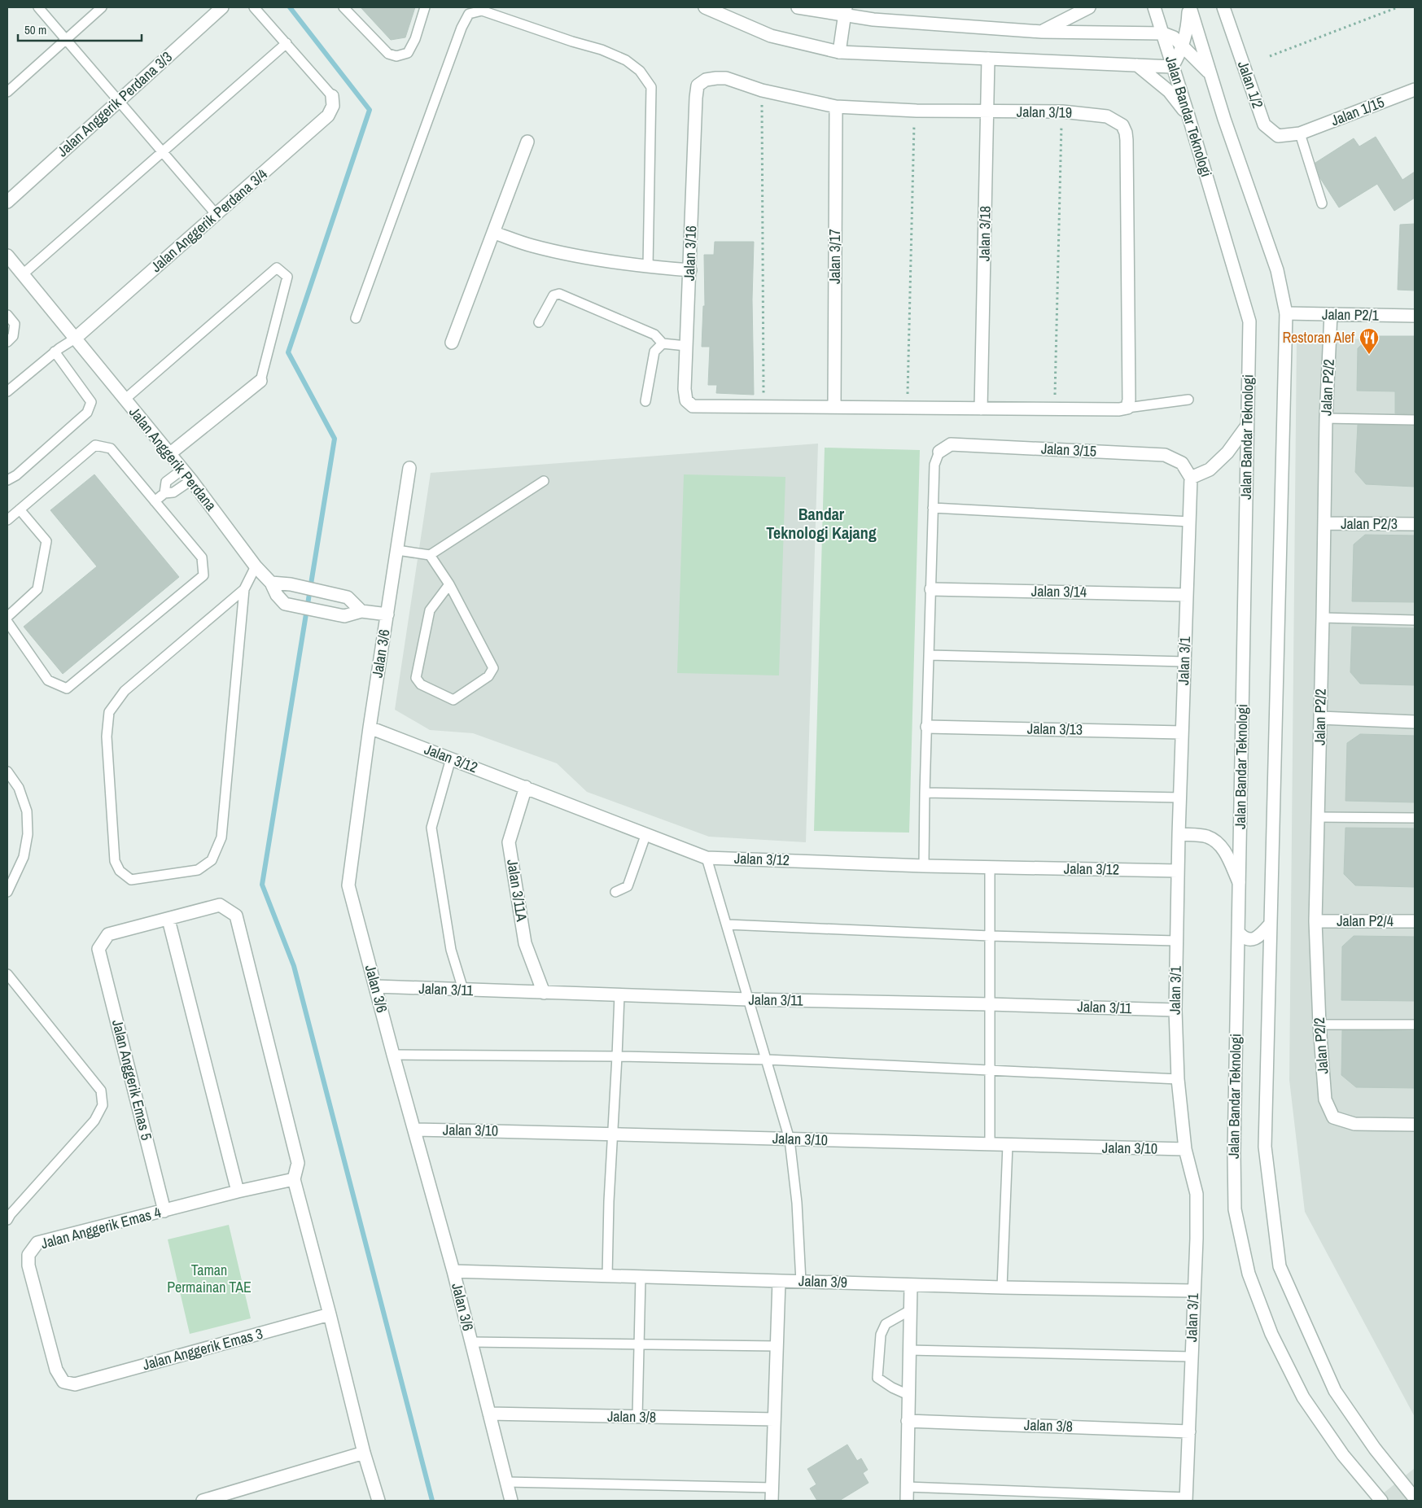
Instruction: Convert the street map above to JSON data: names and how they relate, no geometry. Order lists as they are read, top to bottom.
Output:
{
  "streets": {
    "street": [
      "Jalan 1/2",
      "Jalan Anggerik Perdana 3/3",
      "Jalan 1/15",
      "Jalan 3/19",
      "Jalan Bandar Teknologi",
      "Jalan Anggerik Perdana 3/4",
      "Jalan 3/18",
      "Jalan 3/16",
      "Jalan 3/17",
      "Jalan P2/1",
      "Jalan P2/2",
      "Jalan 3/15",
      "Jalan Anggerik Perdana",
      "Jalan P2/3",
      "Jalan 3/14",
      "Jalan 3/6",
      "Jalan 3/1",
      "Jalan 3/13",
      "Jalan 3/12",
      "Jalan 3/11A",
      "Jalan P2/4",
      "Jalan 3/11",
      "Jalan Anggerik Emas 5",
      "Jalan 3/10",
      "Jalan Anggerik Emas 4",
      "Jalan 3/9",
      "Jalan Anggerik Emas 3",
      "Jalan 3/8"
    ]
  },
  "crossings": [
    ["Jalan 1/2", "Jalan 1/15"],
    ["Jalan 3/19", "Jalan 3/18"],
    ["Jalan 3/19", "Jalan 3/16"],
    ["Jalan 3/19", "Jalan 3/17"],
    ["Jalan Anggerik Perdana 3/4", "Jalan Anggerik Perdana"],
    ["Jalan P2/1", "Jalan P2/2"],
    ["Jalan P2/2", "Jalan P2/3"],
    ["Jalan P2/2", "Jalan P2/4"],
    ["Jalan 3/15", "Jalan 3/1"],
    ["Jalan Anggerik Perdana", "Jalan 3/6"],
    ["Jalan 3/14", "Jalan 3/1"],
    ["Jalan 3/6", "Jalan 3/12"],
    ["Jalan 3/6", "Jalan 3/11"],
    ["Jalan 3/6", "Jalan 3/10"],
    ["Jalan 3/6", "Jalan 3/9"],
    ["Jalan 3/6", "Jalan 3/8"],
    ["Jalan 3/1", "Jalan 3/13"],
    ["Jalan 3/1", "Jalan 3/12"],
    ["Jalan 3/1", "Jalan 3/11"],
    ["Jalan 3/1", "Jalan 3/10"],
    ["Jalan 3/1", "Jalan 3/9"],
    ["Jalan 3/1", "Jalan 3/8"],
    ["Jalan 3/12", "Jalan 3/11A"],
    ["Jalan 3/11A", "Jalan 3/11"],
    ["Jalan Anggerik Emas 5", "Jalan Anggerik Emas 4"],
    ["Jalan Anggerik Emas 4", "Jalan Anggerik Emas 3"]
  ],
  "districts": ["Bandar Teknologi Kajang"],
  "parks": ["Taman Permainan TAE"],
  "places": {
    "restaurant": ["Restoran Alef"]
  },
  "scale_bar": "50 m"
}
